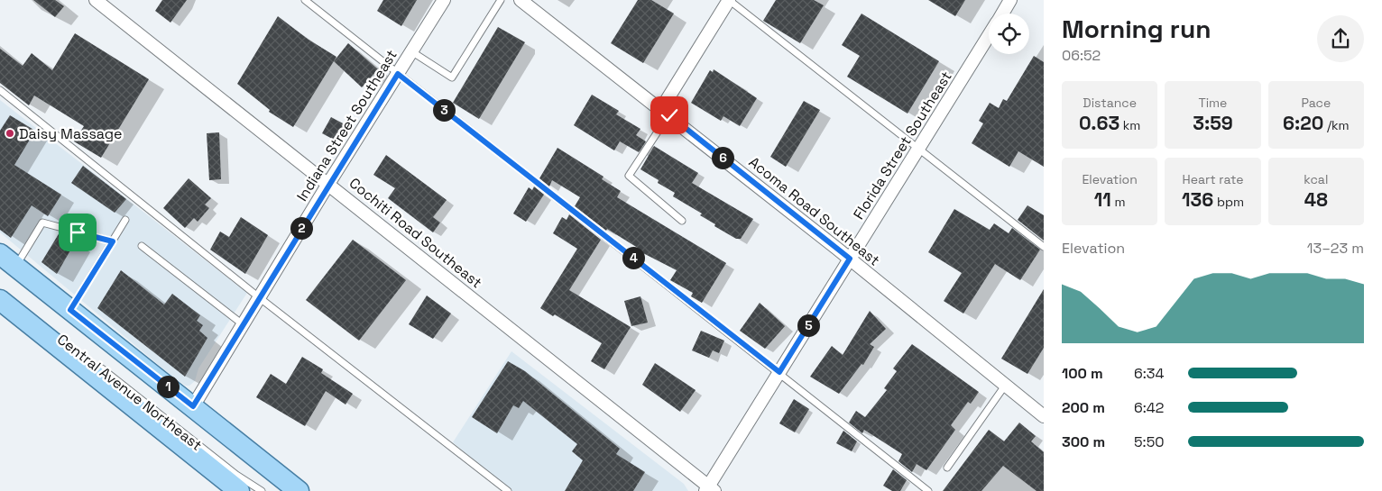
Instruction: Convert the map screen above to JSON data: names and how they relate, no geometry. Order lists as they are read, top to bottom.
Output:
{
  "streets": {
    "main road": ["Central Avenue Northeast"],
    "street": [
      "Indiana Street Southeast",
      "Florida Street Southeast",
      "Acoma Road Southeast",
      "Cochiti Road Southeast"
    ]
  },
  "crossings": [
    ["Indiana Street Southeast", "Cochiti Road Southeast"],
    ["Florida Street Southeast", "Acoma Road Southeast"],
    ["Florida Street Southeast", "Cochiti Road Southeast"]
  ],
  "places": ["Daisy Massage"],
  "page": {
    "heading": ["Morning run", "06:52"],
    "stats": [
      ["Distance", "0.63 km"],
      ["Time", "3:59"],
      ["Pace", "6:20 /km"],
      ["Elevation", "11 m"],
      ["Heart rate", "136 bpm"],
      ["kcal", "48"]
    ],
    "pins": [
      "3",
      "6",
      "2",
      "4",
      "5",
      "1"
    ],
    "chart": ["Elevation", "13–23 m"],
    "list": [
      {
        "name": "100 m",
        "note": "6:34"
      },
      {
        "name": "200 m",
        "note": "6:42"
      },
      {
        "name": "300 m",
        "note": "5:50"
      }
    ]
  }
}
